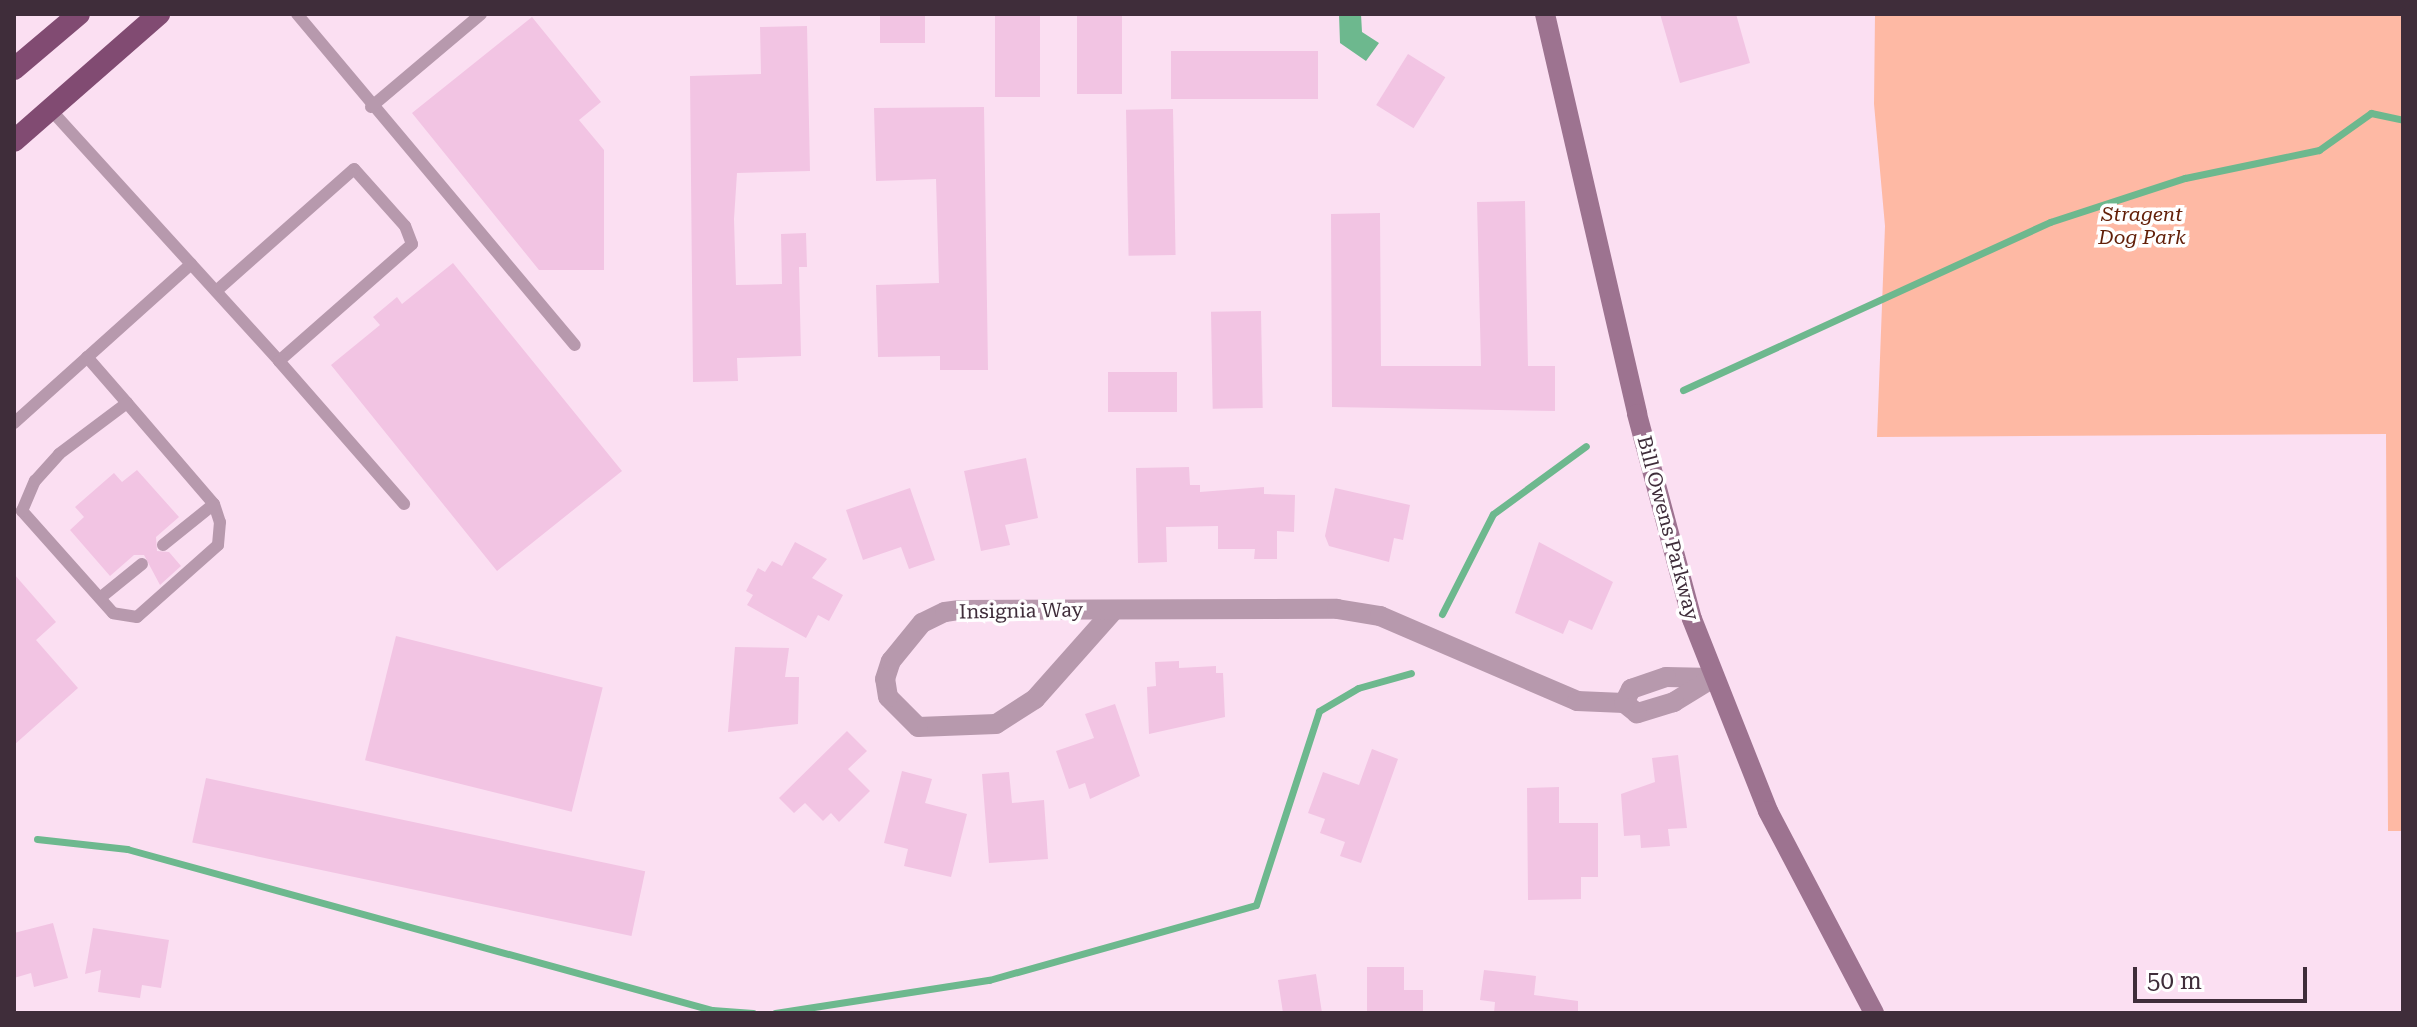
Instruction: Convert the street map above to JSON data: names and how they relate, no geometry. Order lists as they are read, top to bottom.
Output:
{
  "streets": {
    "main road": ["Bill Owens Parkway"],
    "street": ["Insignia Way"]
  },
  "crossings": [
    ["Bill Owens Parkway", "Insignia Way"]
  ],
  "parks": ["Stragent Dog Park"],
  "scale_bar": "50 m"
}
